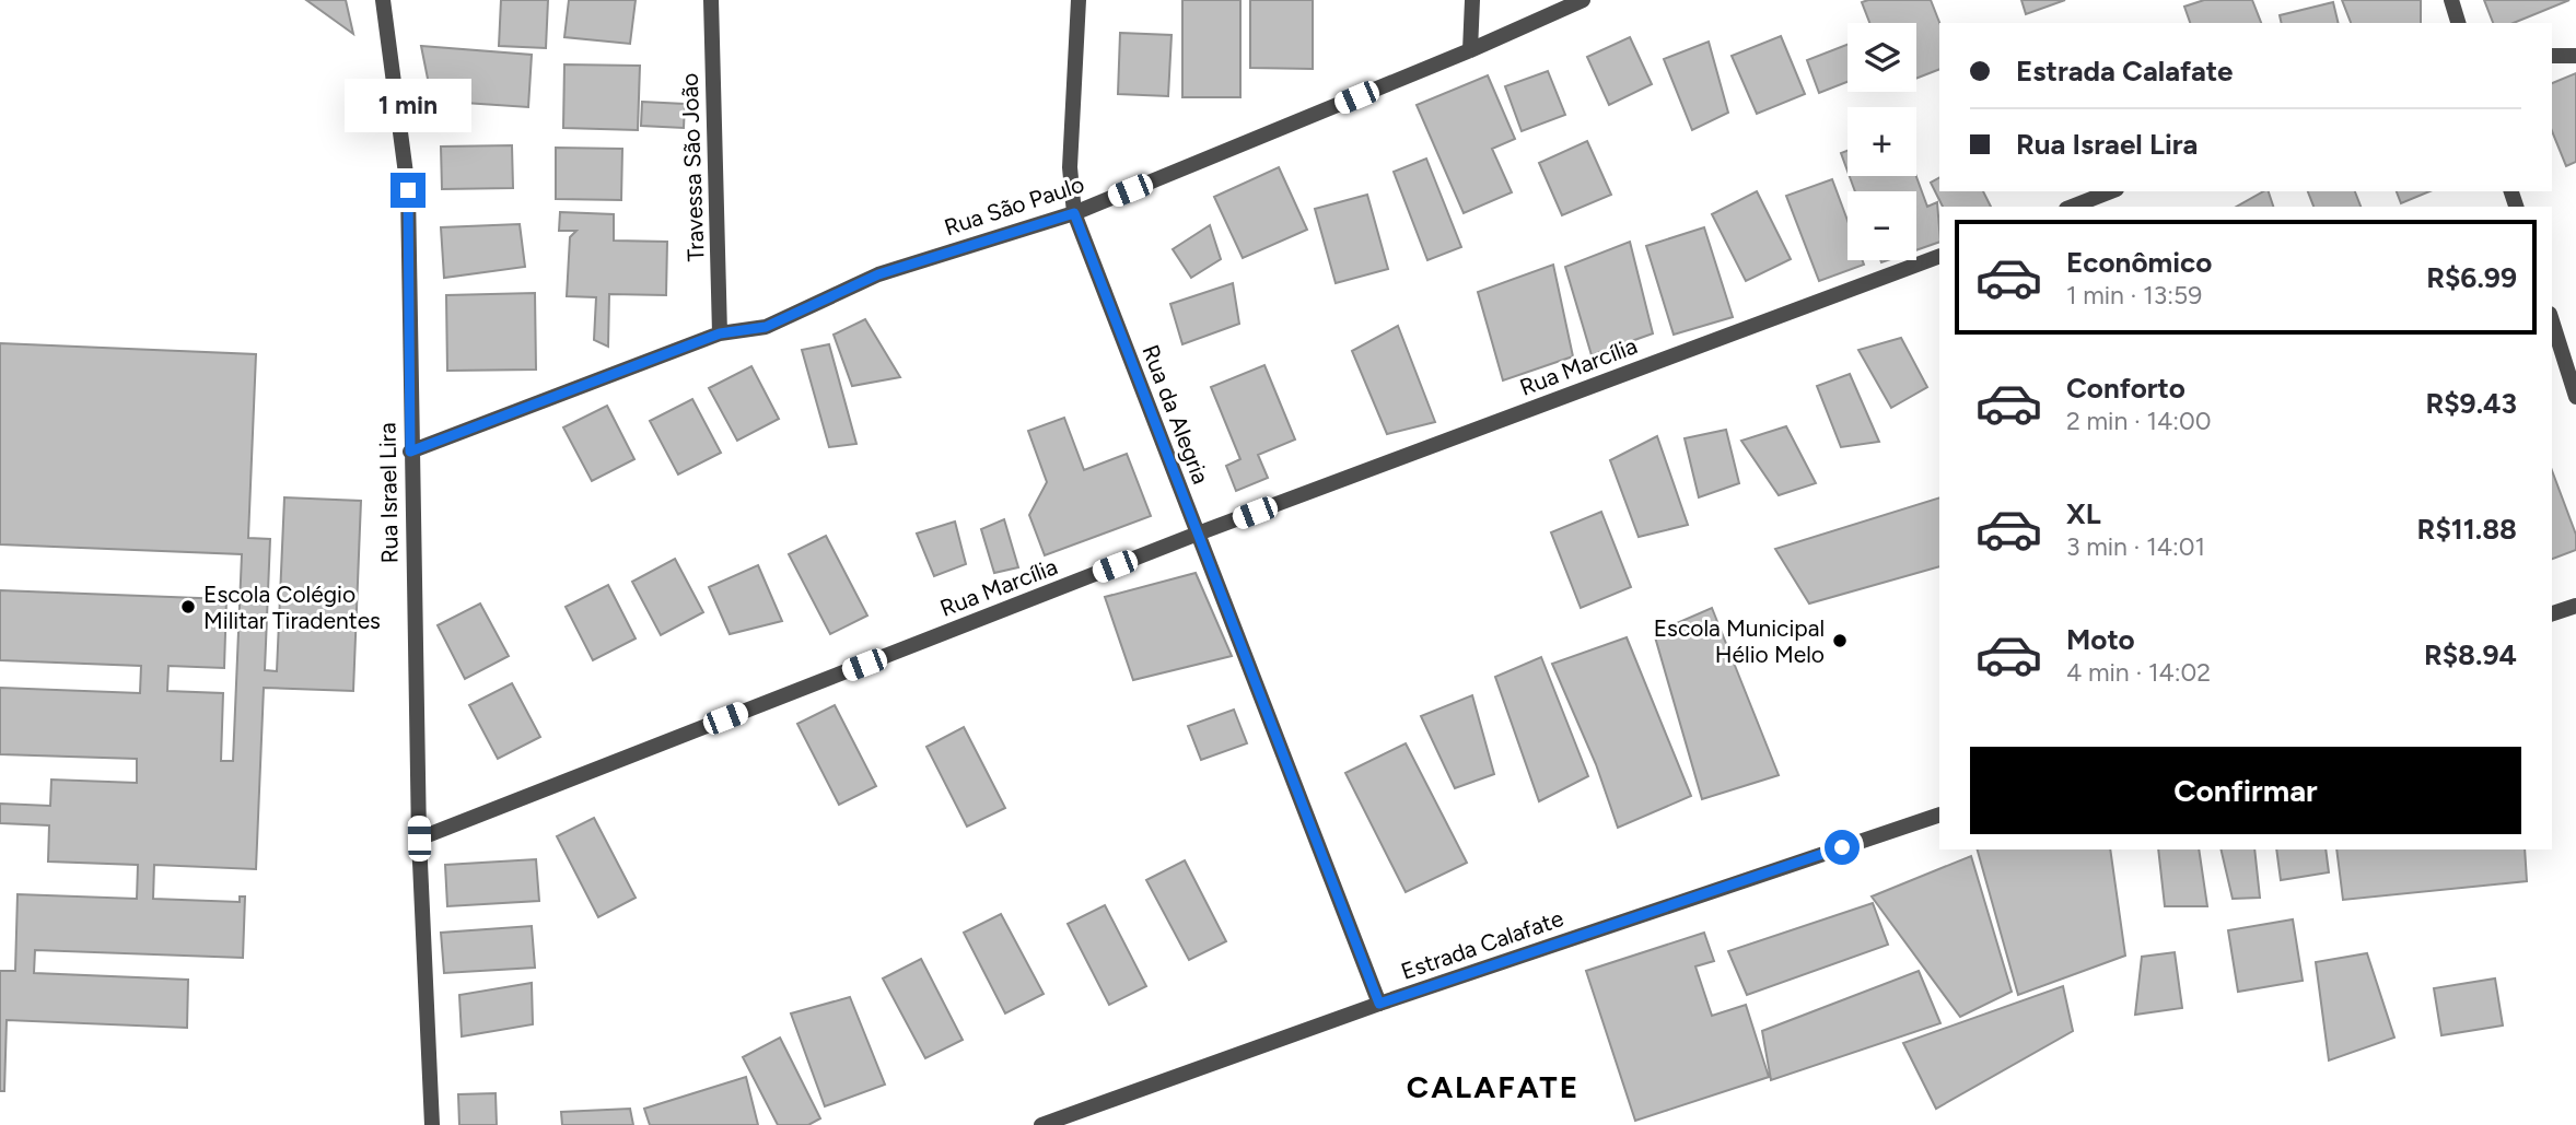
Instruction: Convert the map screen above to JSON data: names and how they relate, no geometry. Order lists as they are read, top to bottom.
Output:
{
  "streets": {
    "street": [
      "Travessa São João",
      "Rua São Paulo",
      "Rua Marcília",
      "Rua da Alegria",
      "Rua Israel Lira",
      "Estrada Calafate"
    ]
  },
  "crossings": [
    ["Travessa São João", "Rua São Paulo"],
    ["Rua São Paulo", "Rua da Alegria"],
    ["Rua São Paulo", "Rua Israel Lira"],
    ["Rua Marcília", "Rua da Alegria"],
    ["Rua Marcília", "Rua Israel Lira"],
    ["Rua da Alegria", "Estrada Calafate"]
  ],
  "districts": ["CALAFATE"],
  "places": ["Escola Colégio Militar Tiradentes", "Escola Municipal Hélio Melo"],
  "page": {
    "map_buttons": ["+", "−"],
    "banner": ["Estrada Calafate", "Rua Israel Lira"],
    "bubble": "1 min",
    "list": [
      {
        "name": "Econômico",
        "note": "1 min · 13:59",
        "value": "R$6.99"
      },
      {
        "name": "Conforto",
        "note": "2 min · 14:00",
        "value": "R$9.43"
      },
      {
        "name": "XL",
        "note": "3 min · 14:01",
        "value": "R$11.88"
      },
      {
        "name": "Moto",
        "note": "4 min · 14:02",
        "value": "R$8.94"
      }
    ],
    "buttons": "Confirmar"
  }
}
